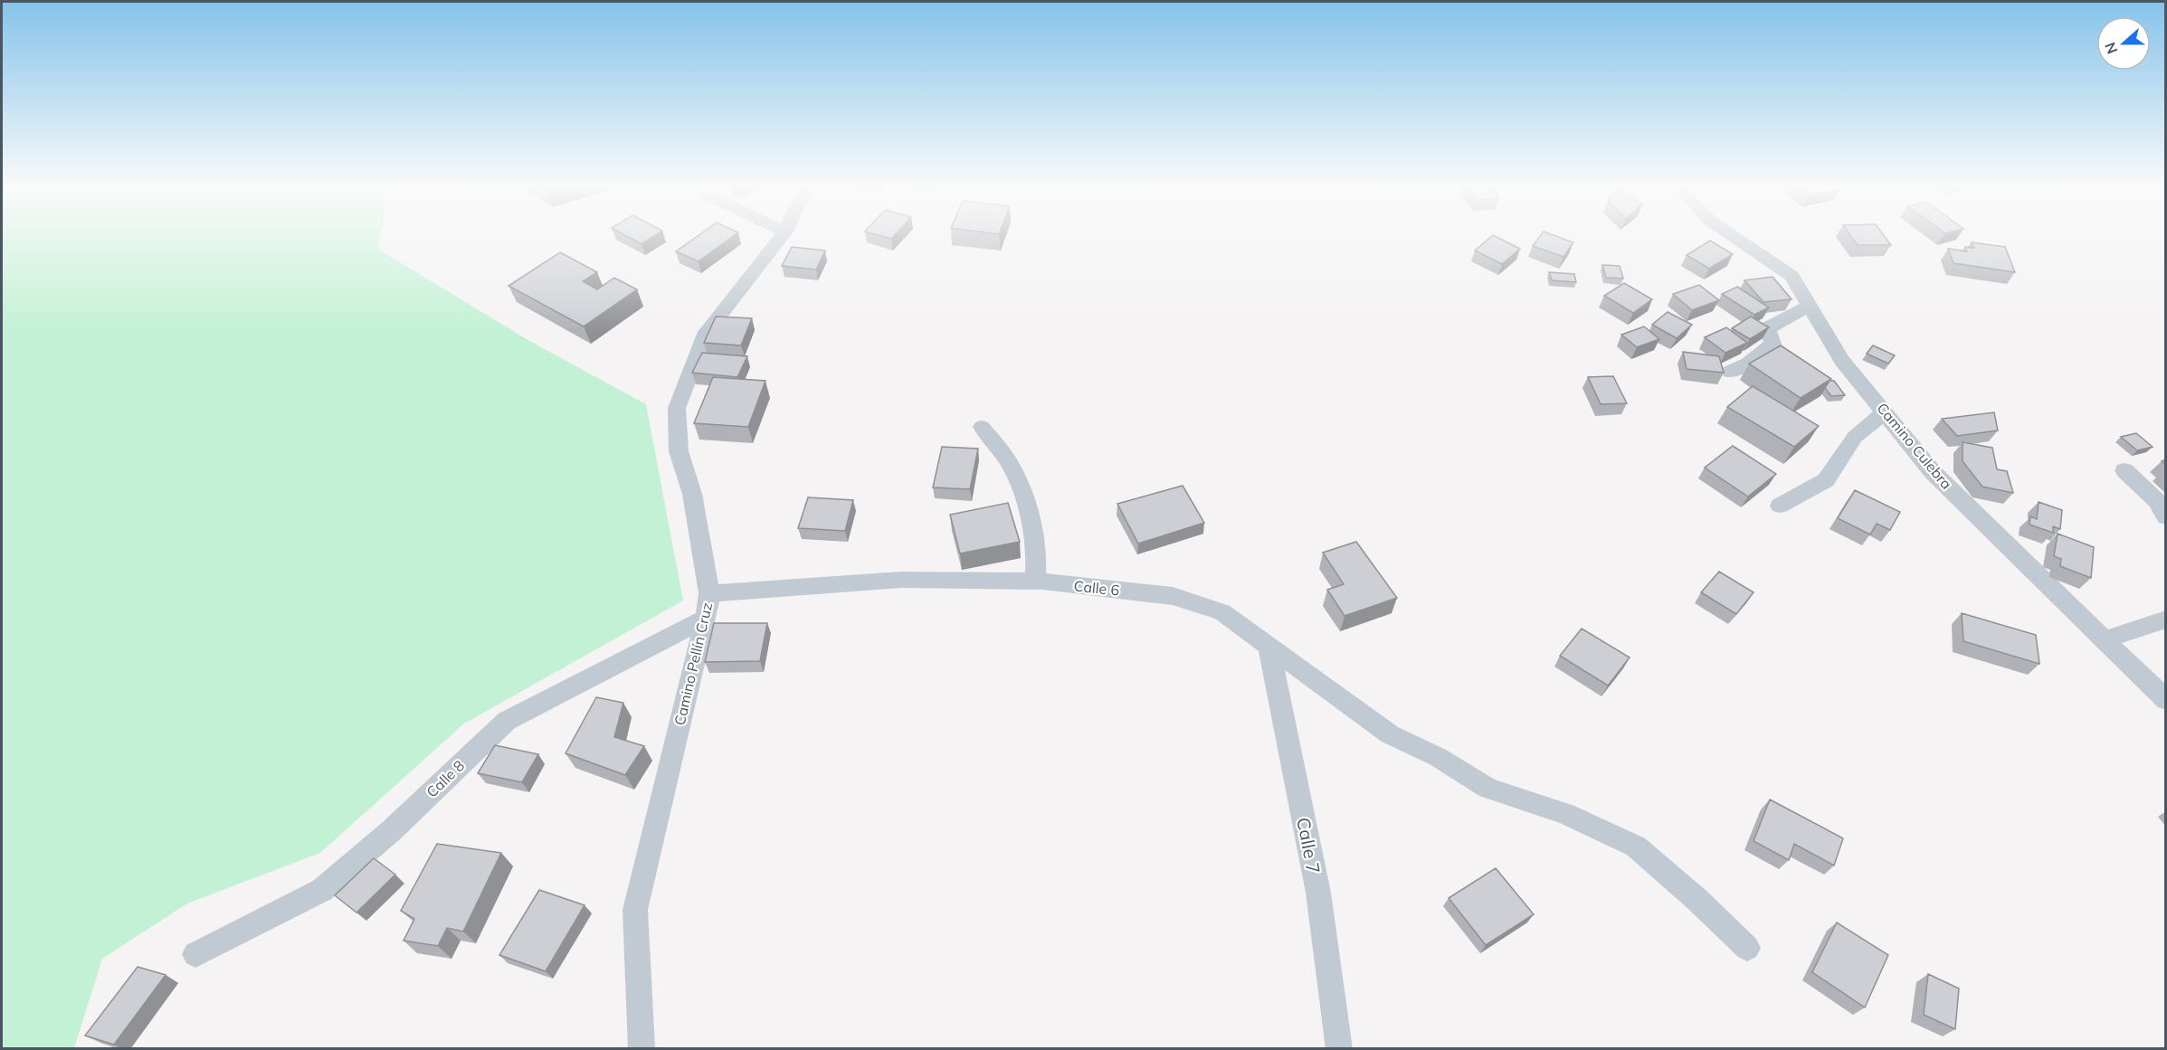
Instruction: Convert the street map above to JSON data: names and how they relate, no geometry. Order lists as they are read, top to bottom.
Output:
{
  "streets": {
    "street": [
      "Camino Culebra",
      "Calle 6",
      "Camino Pellín Cruz",
      "Calle 8",
      "Calle 7"
    ]
  },
  "crossings": [
    ["Calle 6", "Camino Pellín Cruz"],
    ["Calle 6", "Calle 7"],
    ["Camino Pellín Cruz", "Calle 8"]
  ],
  "north": "left"
}
